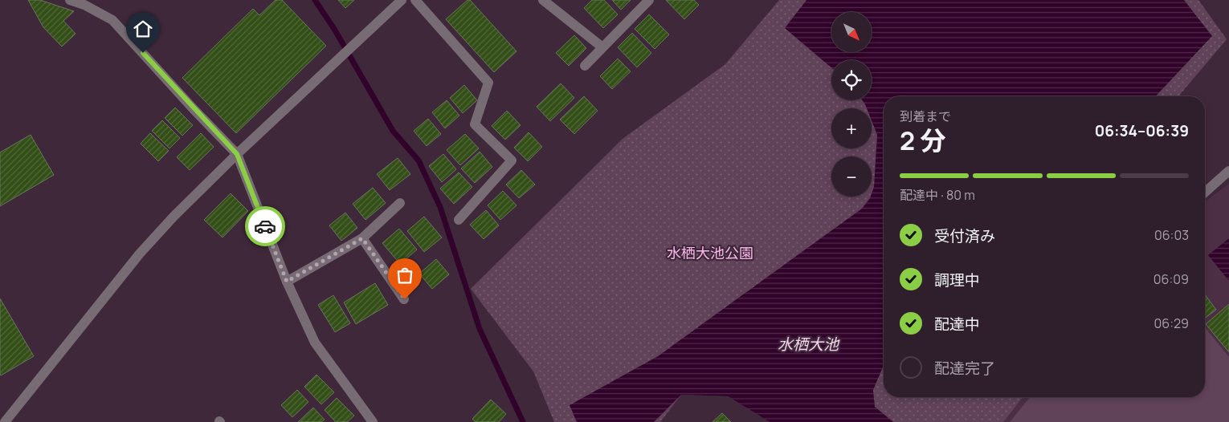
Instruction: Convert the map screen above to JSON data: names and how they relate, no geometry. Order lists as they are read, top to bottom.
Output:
{
  "water": ["水栖大池"],
  "parks": ["水栖大池公園"],
  "north": "bottom right",
  "page": {
    "map_buttons": ["+", "−"],
    "heading": ["2 分", "到着まで", "06:34–06:39"],
    "bar": "配達中 · 80 m",
    "list": [
      ["受付済み", "06:03"],
      ["調理中", "06:09"],
      ["配達中", "06:29"],
      "配達完了"
    ]
  }
}
